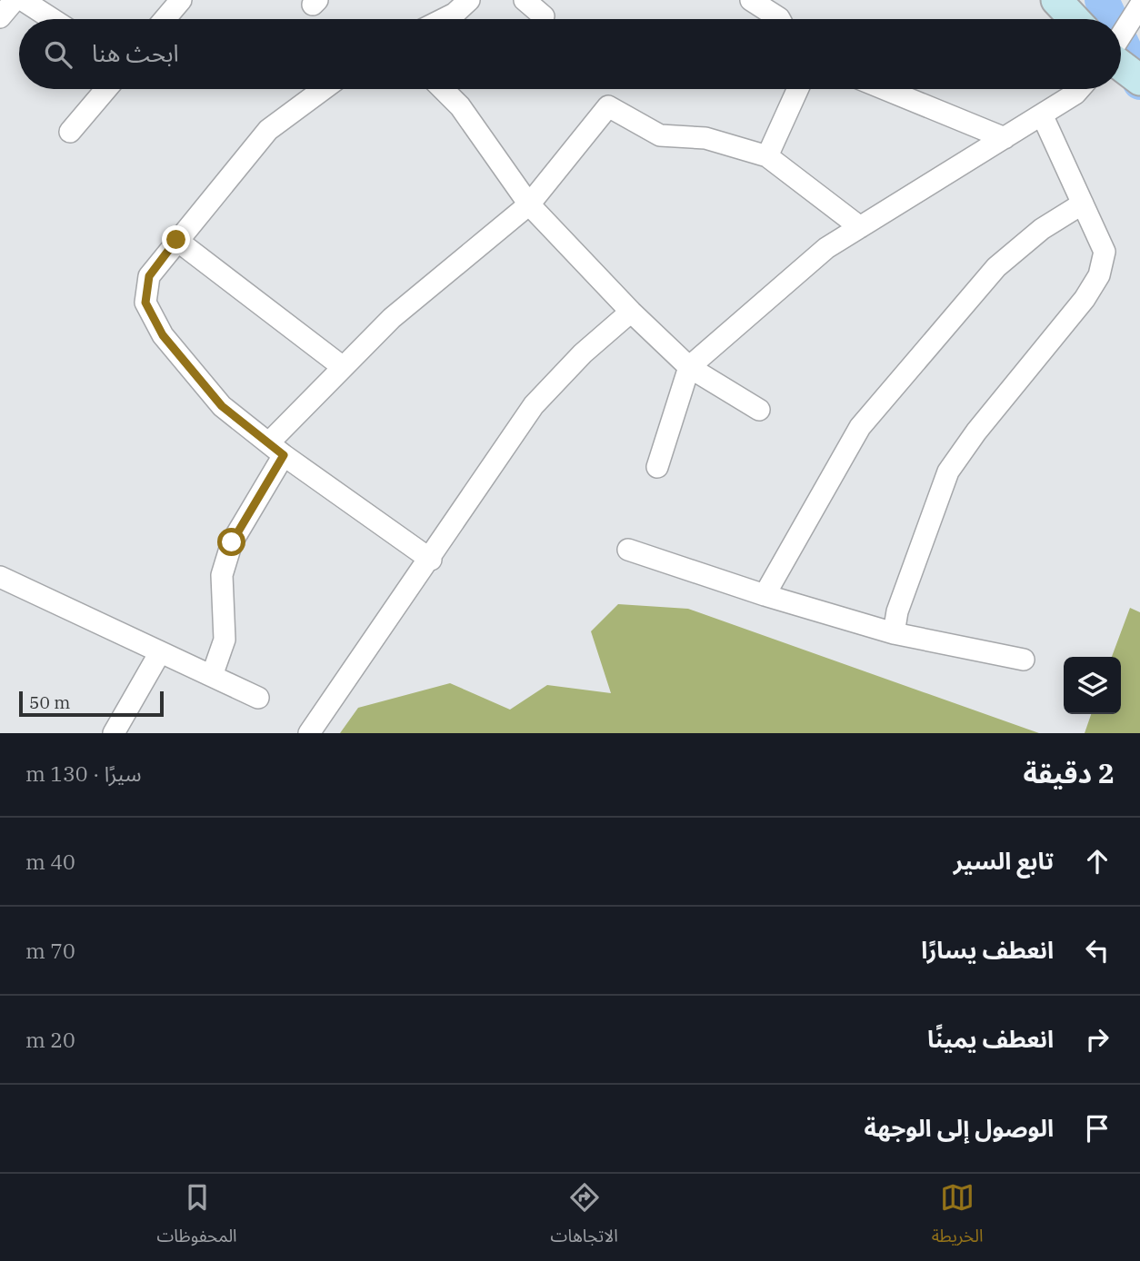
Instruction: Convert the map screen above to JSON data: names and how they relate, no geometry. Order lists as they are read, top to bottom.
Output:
{
  "scale_bar": "50 m",
  "page": {
    "search": "ابحث هنا",
    "scale": "50 m",
    "heading": ["2 دقيقة", "سيرًا · 130 m"],
    "list": [
      ["تابع السير", "40 m"],
      ["انعطف يسارًا", "70 m"],
      ["انعطف يمينًا", "20 m"],
      "الوصول إلى الوجهة"
    ],
    "nav": ["الخريطة", "الاتجاهات", "المحفوظات"]
  }
}
